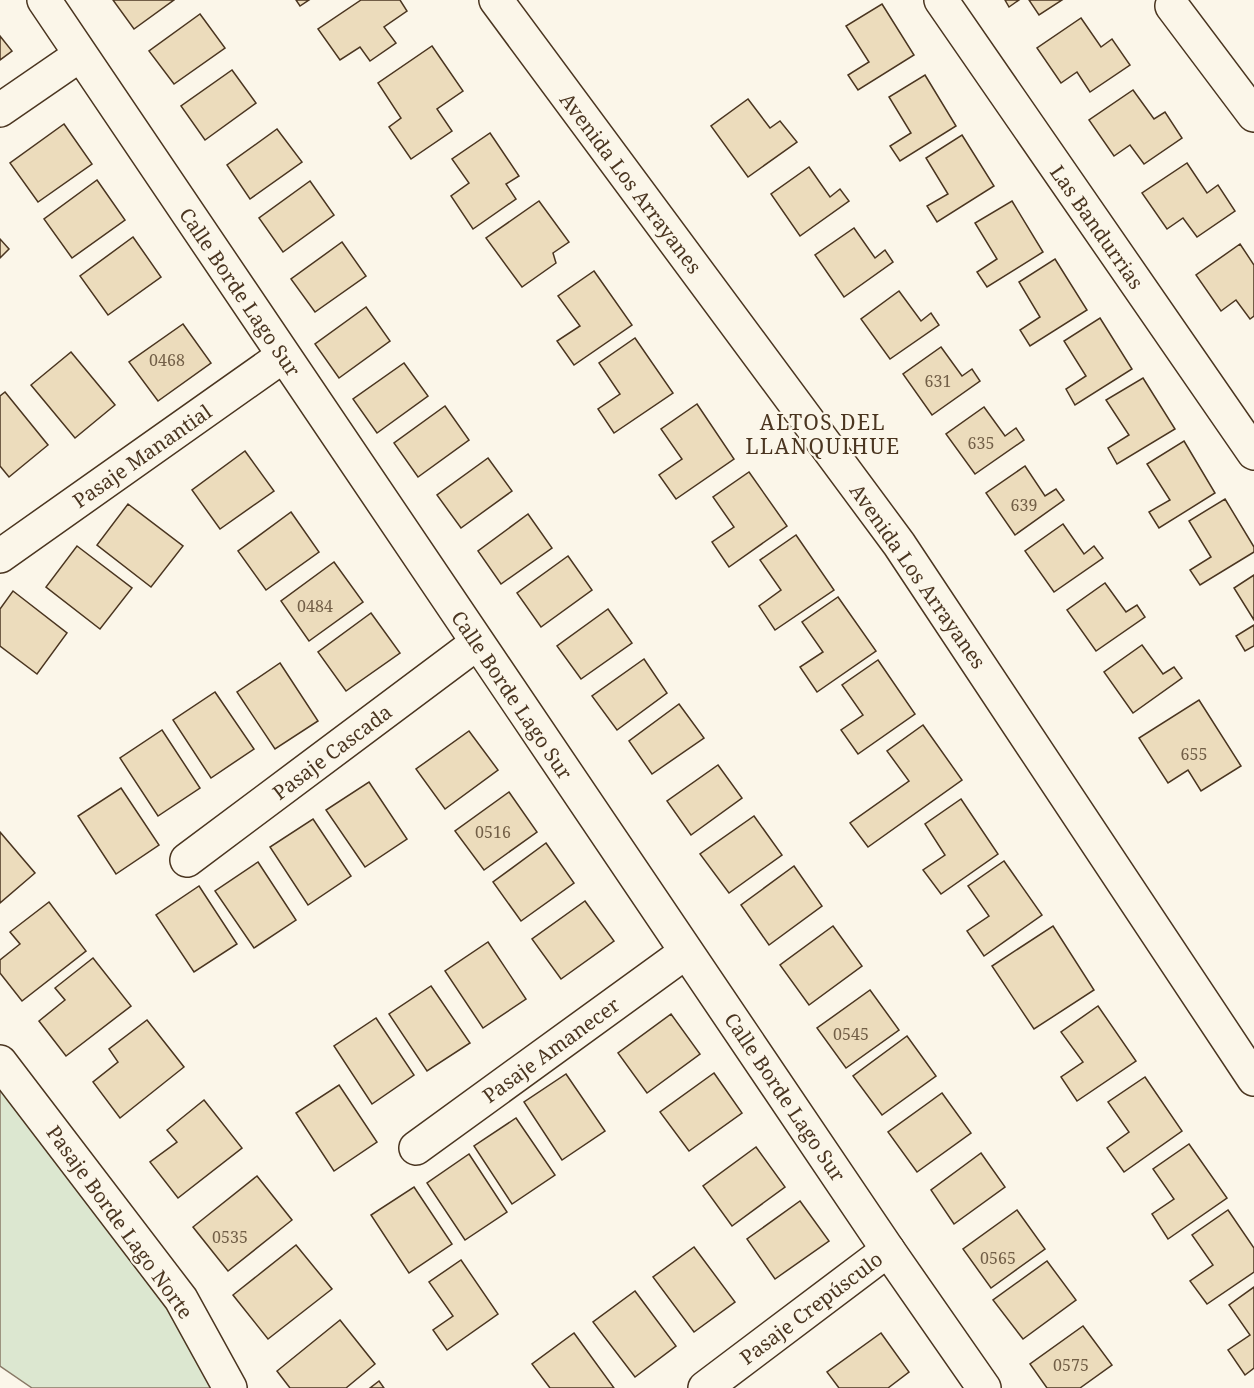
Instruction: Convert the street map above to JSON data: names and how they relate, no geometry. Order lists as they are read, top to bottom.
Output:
{
  "streets": {
    "street": [
      "Avenida Los Arrayanes",
      "Las Bandurrias",
      "Calle Borde Lago Sur",
      "Pasaje Manantial",
      "Pasaje Cascada",
      "Pasaje Amanecer",
      "Pasaje Borde Lago Norte",
      "Pasaje Crepúsculo"
    ]
  },
  "crossings": [
    ["Calle Borde Lago Sur", "Pasaje Manantial"],
    ["Calle Borde Lago Sur", "Pasaje Cascada"],
    ["Calle Borde Lago Sur", "Pasaje Amanecer"],
    ["Calle Borde Lago Sur", "Pasaje Crepúsculo"]
  ],
  "districts": ["ALTOS DEL LLANQUIHUE"],
  "house_numbers": [
    "0468",
    "631",
    "635",
    "639",
    "0484",
    "655",
    "0516",
    "0545",
    "0535",
    "0565",
    "0575"
  ]
}
